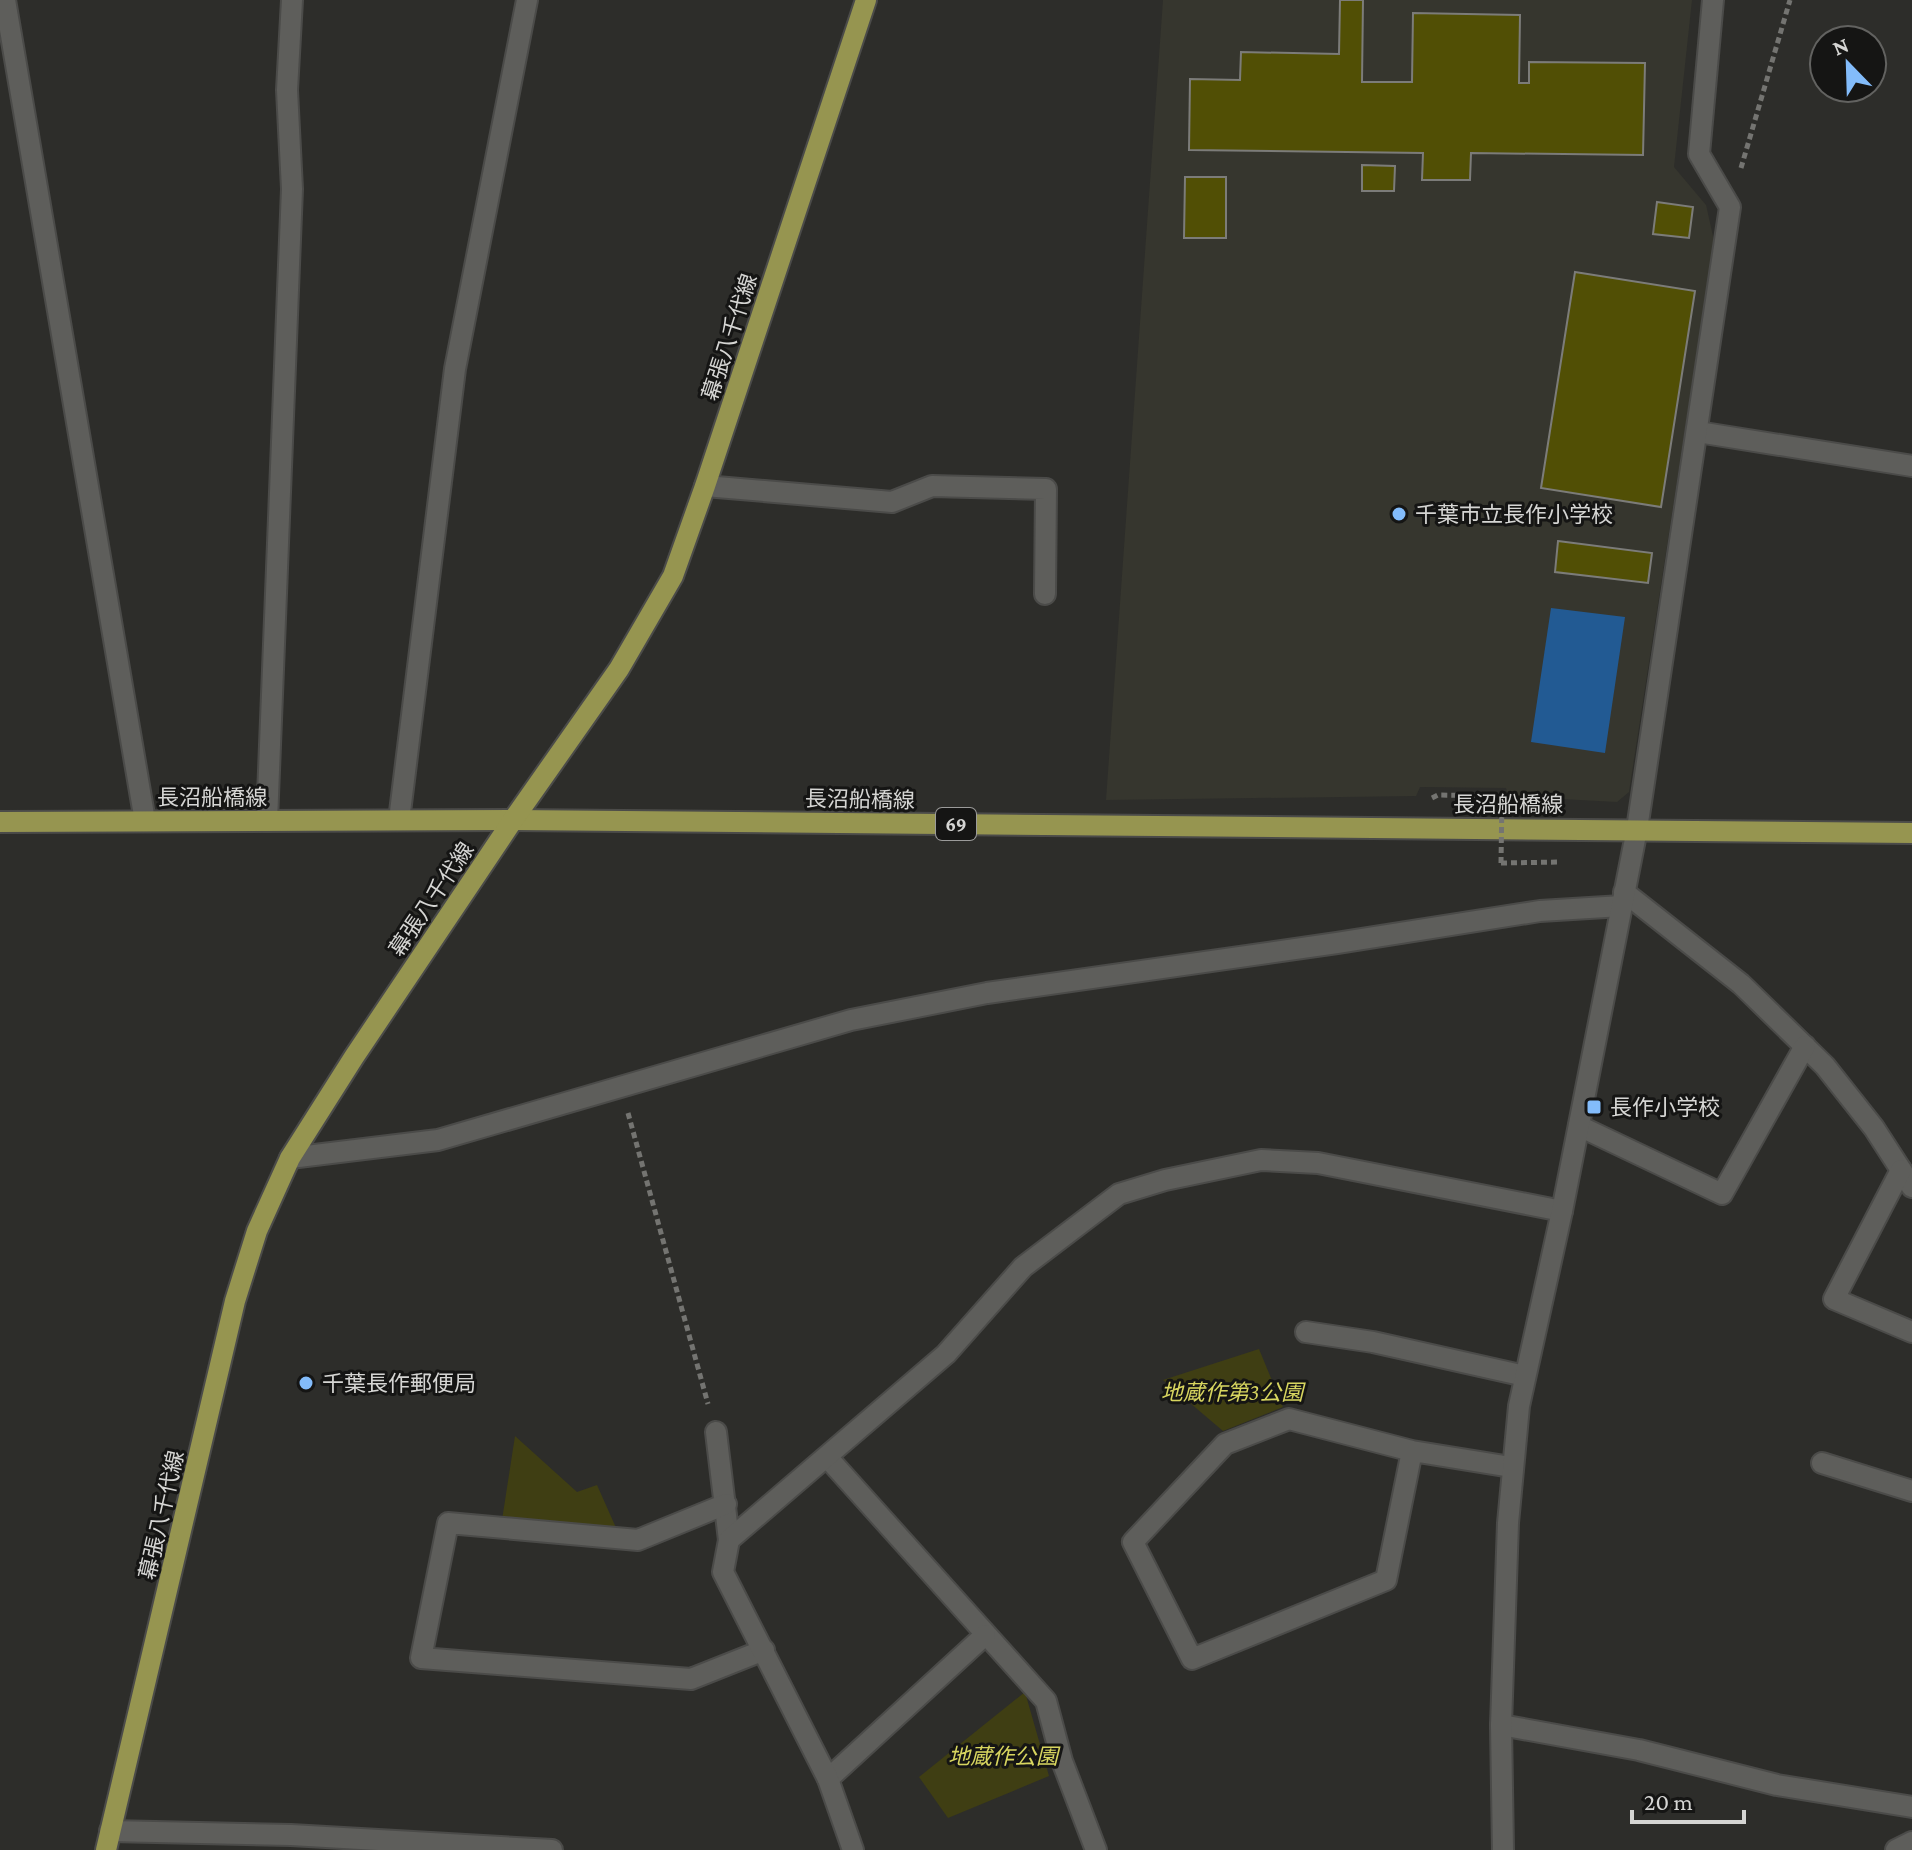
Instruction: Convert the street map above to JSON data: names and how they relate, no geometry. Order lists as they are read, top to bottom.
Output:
{
  "streets": {
    "main road": ["幕張八千代線", "長沼船橋線", "69"]
  },
  "crossings": [
    ["幕張八千代線", "長沼船橋線"]
  ],
  "parks": ["地蔵作第3公園", "地蔵作公園"],
  "places": {
    "other": ["千葉市立長作小学校", "千葉長作郵便局"],
    "transit": ["長作小学校"]
  },
  "scale_bar": "20 m",
  "north": "top left"
}
